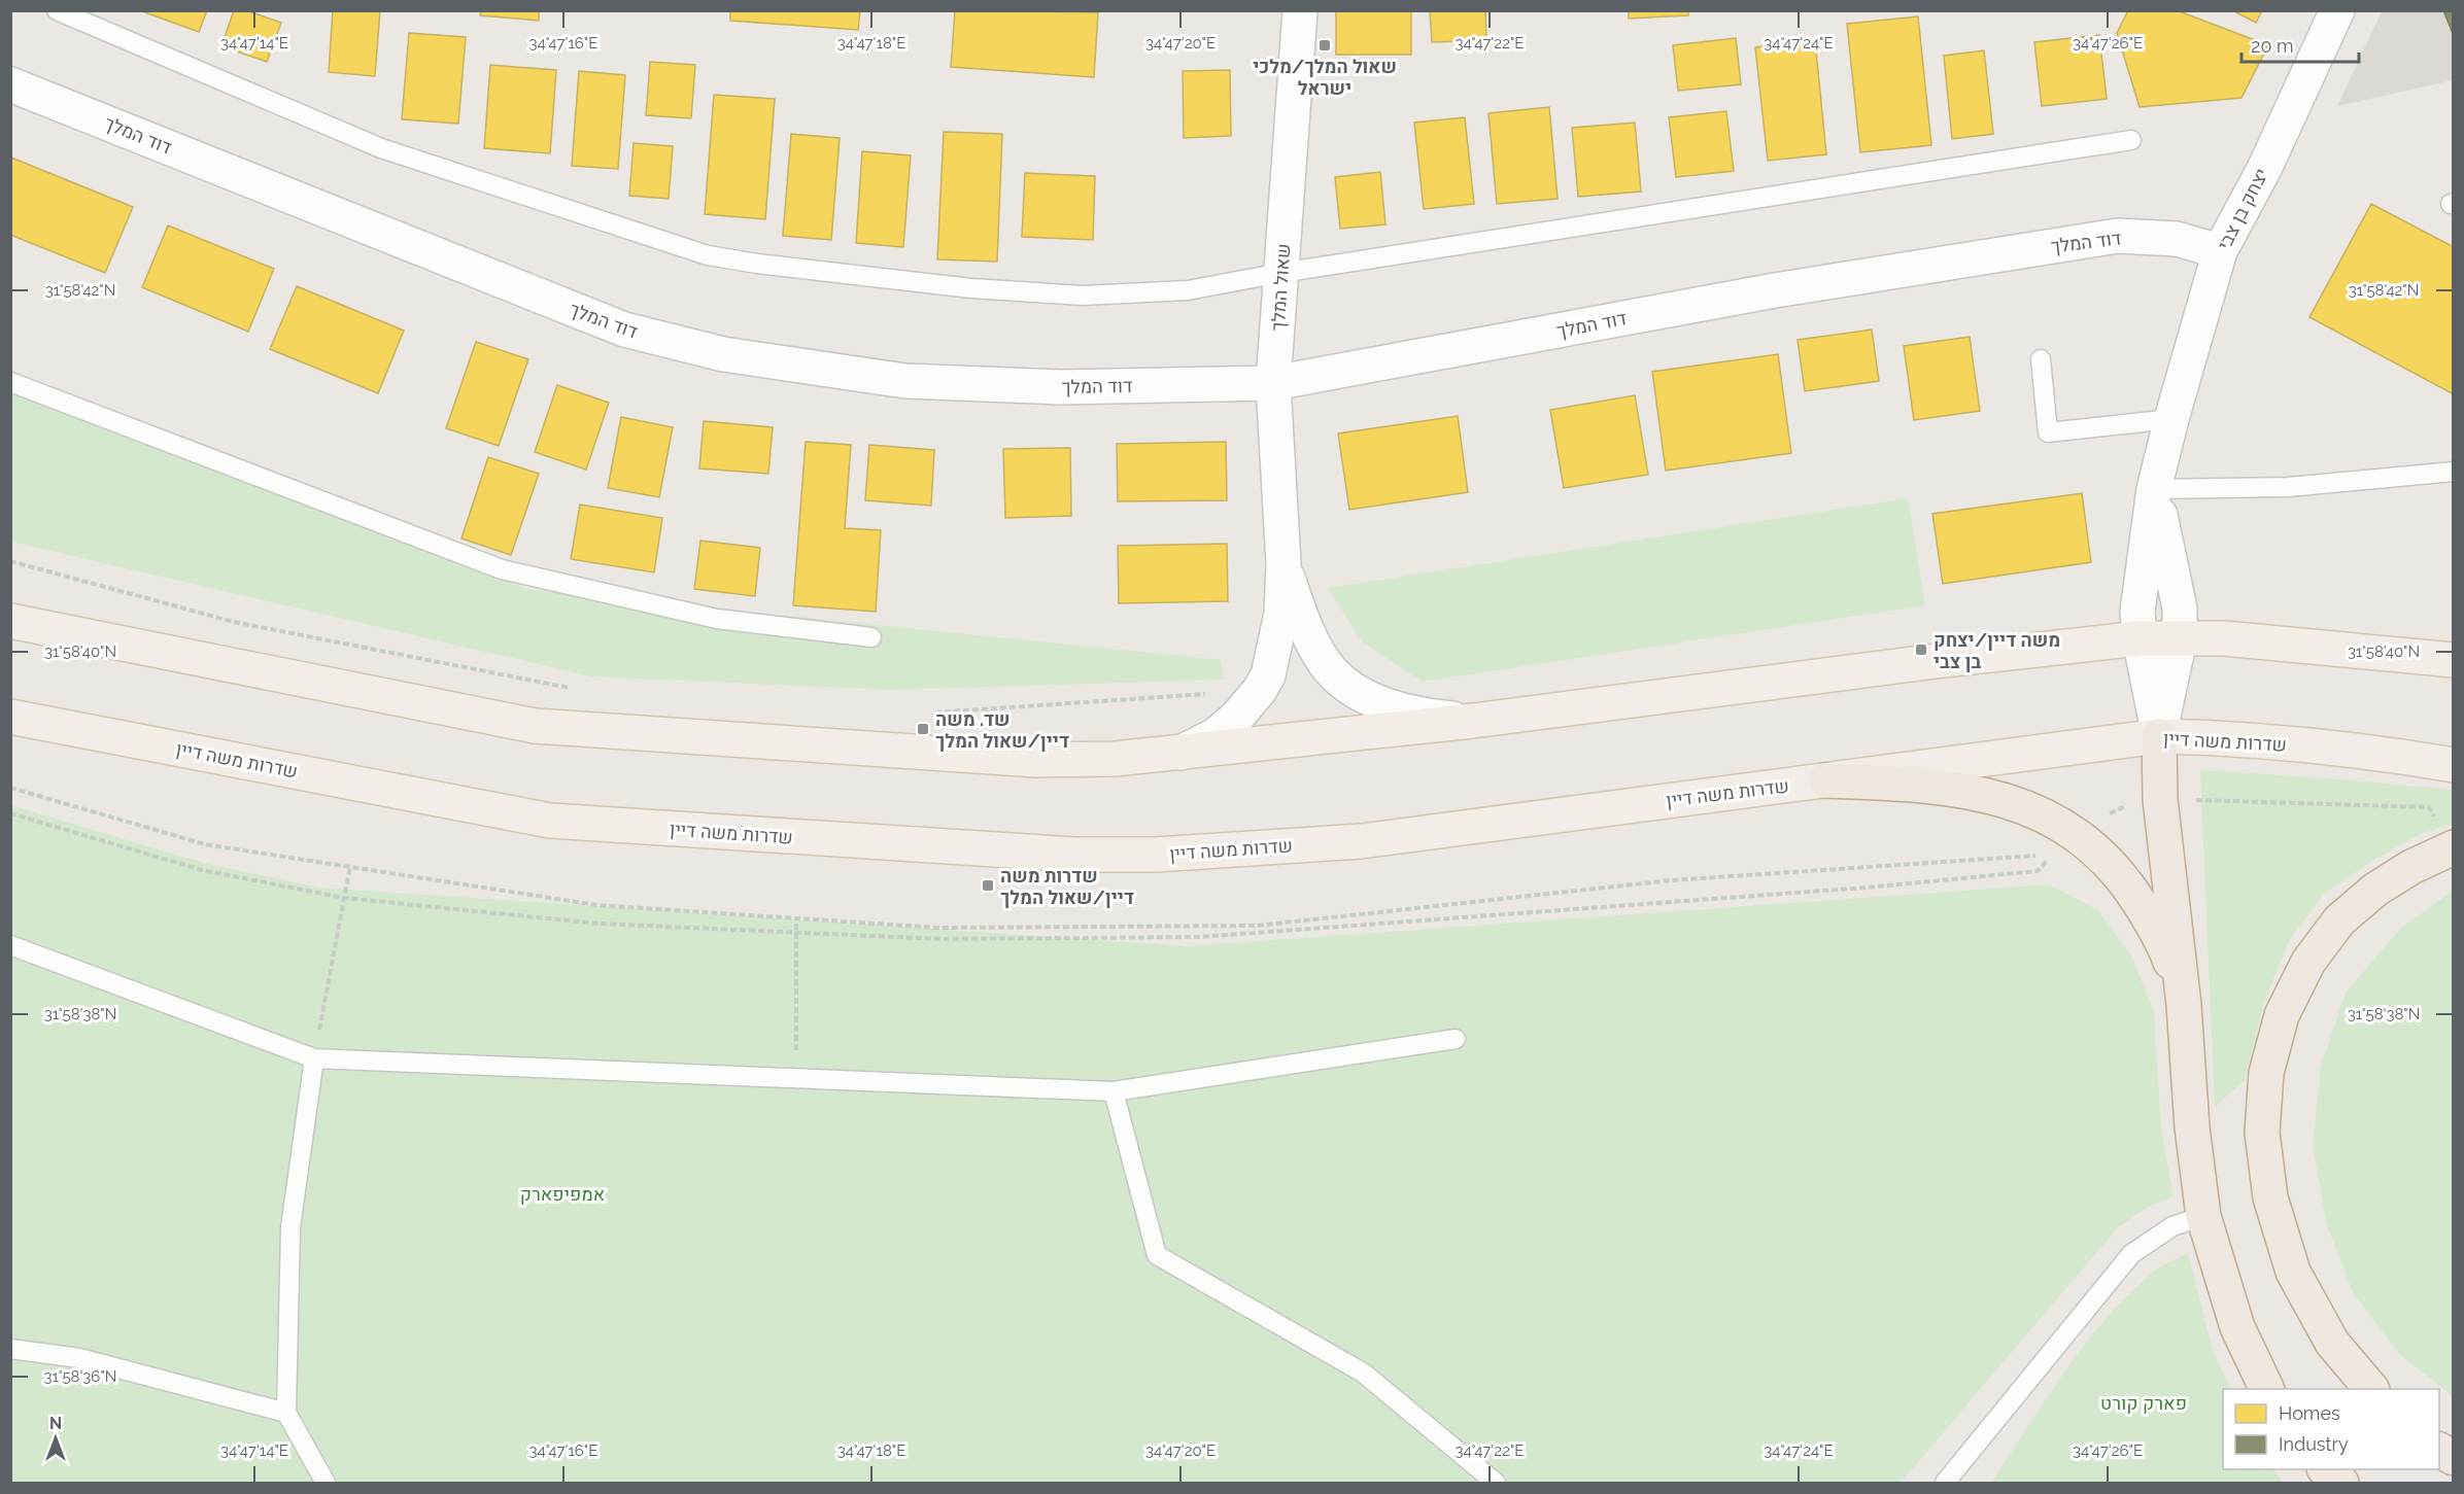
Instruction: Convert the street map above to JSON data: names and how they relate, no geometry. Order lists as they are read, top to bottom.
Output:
{
  "streets": {
    "main road": ["שדרות משה דיין"],
    "street": ["דוד המלך", "יצחק בן צבי", "שאול המלך"]
  },
  "crossings": [
    ["דוד המלך", "יצחק בן צבי"],
    ["דוד המלך", "שאול המלך"],
    ["יצחק בן צבי", "שדרות משה דיין"]
  ],
  "parks": ["אמפיפארק", "פארק קורט"],
  "places": {
    "transit": [
      "שאול המלך/מלכי ישראל",
      "משה דיין/יצחק בן צבי",
      "שד. משה דיין/שאול המלך",
      "שדרות משה דיין/שאול המלך"
    ]
  },
  "legend": ["Homes", "Industry"],
  "scale_bar": "20 m",
  "north": "top",
  "coordinates": [
    "34°47'14\"E",
    "34°47'16\"E",
    "34°47'18\"E",
    "34°47'20\"E",
    "34°47'22\"E",
    "34°47'24\"E",
    "34°47'26\"E",
    "31°58'42\"N",
    "31°58'40\"N",
    "31°58'38\"N",
    "31°58'36\"N"
  ]
}
